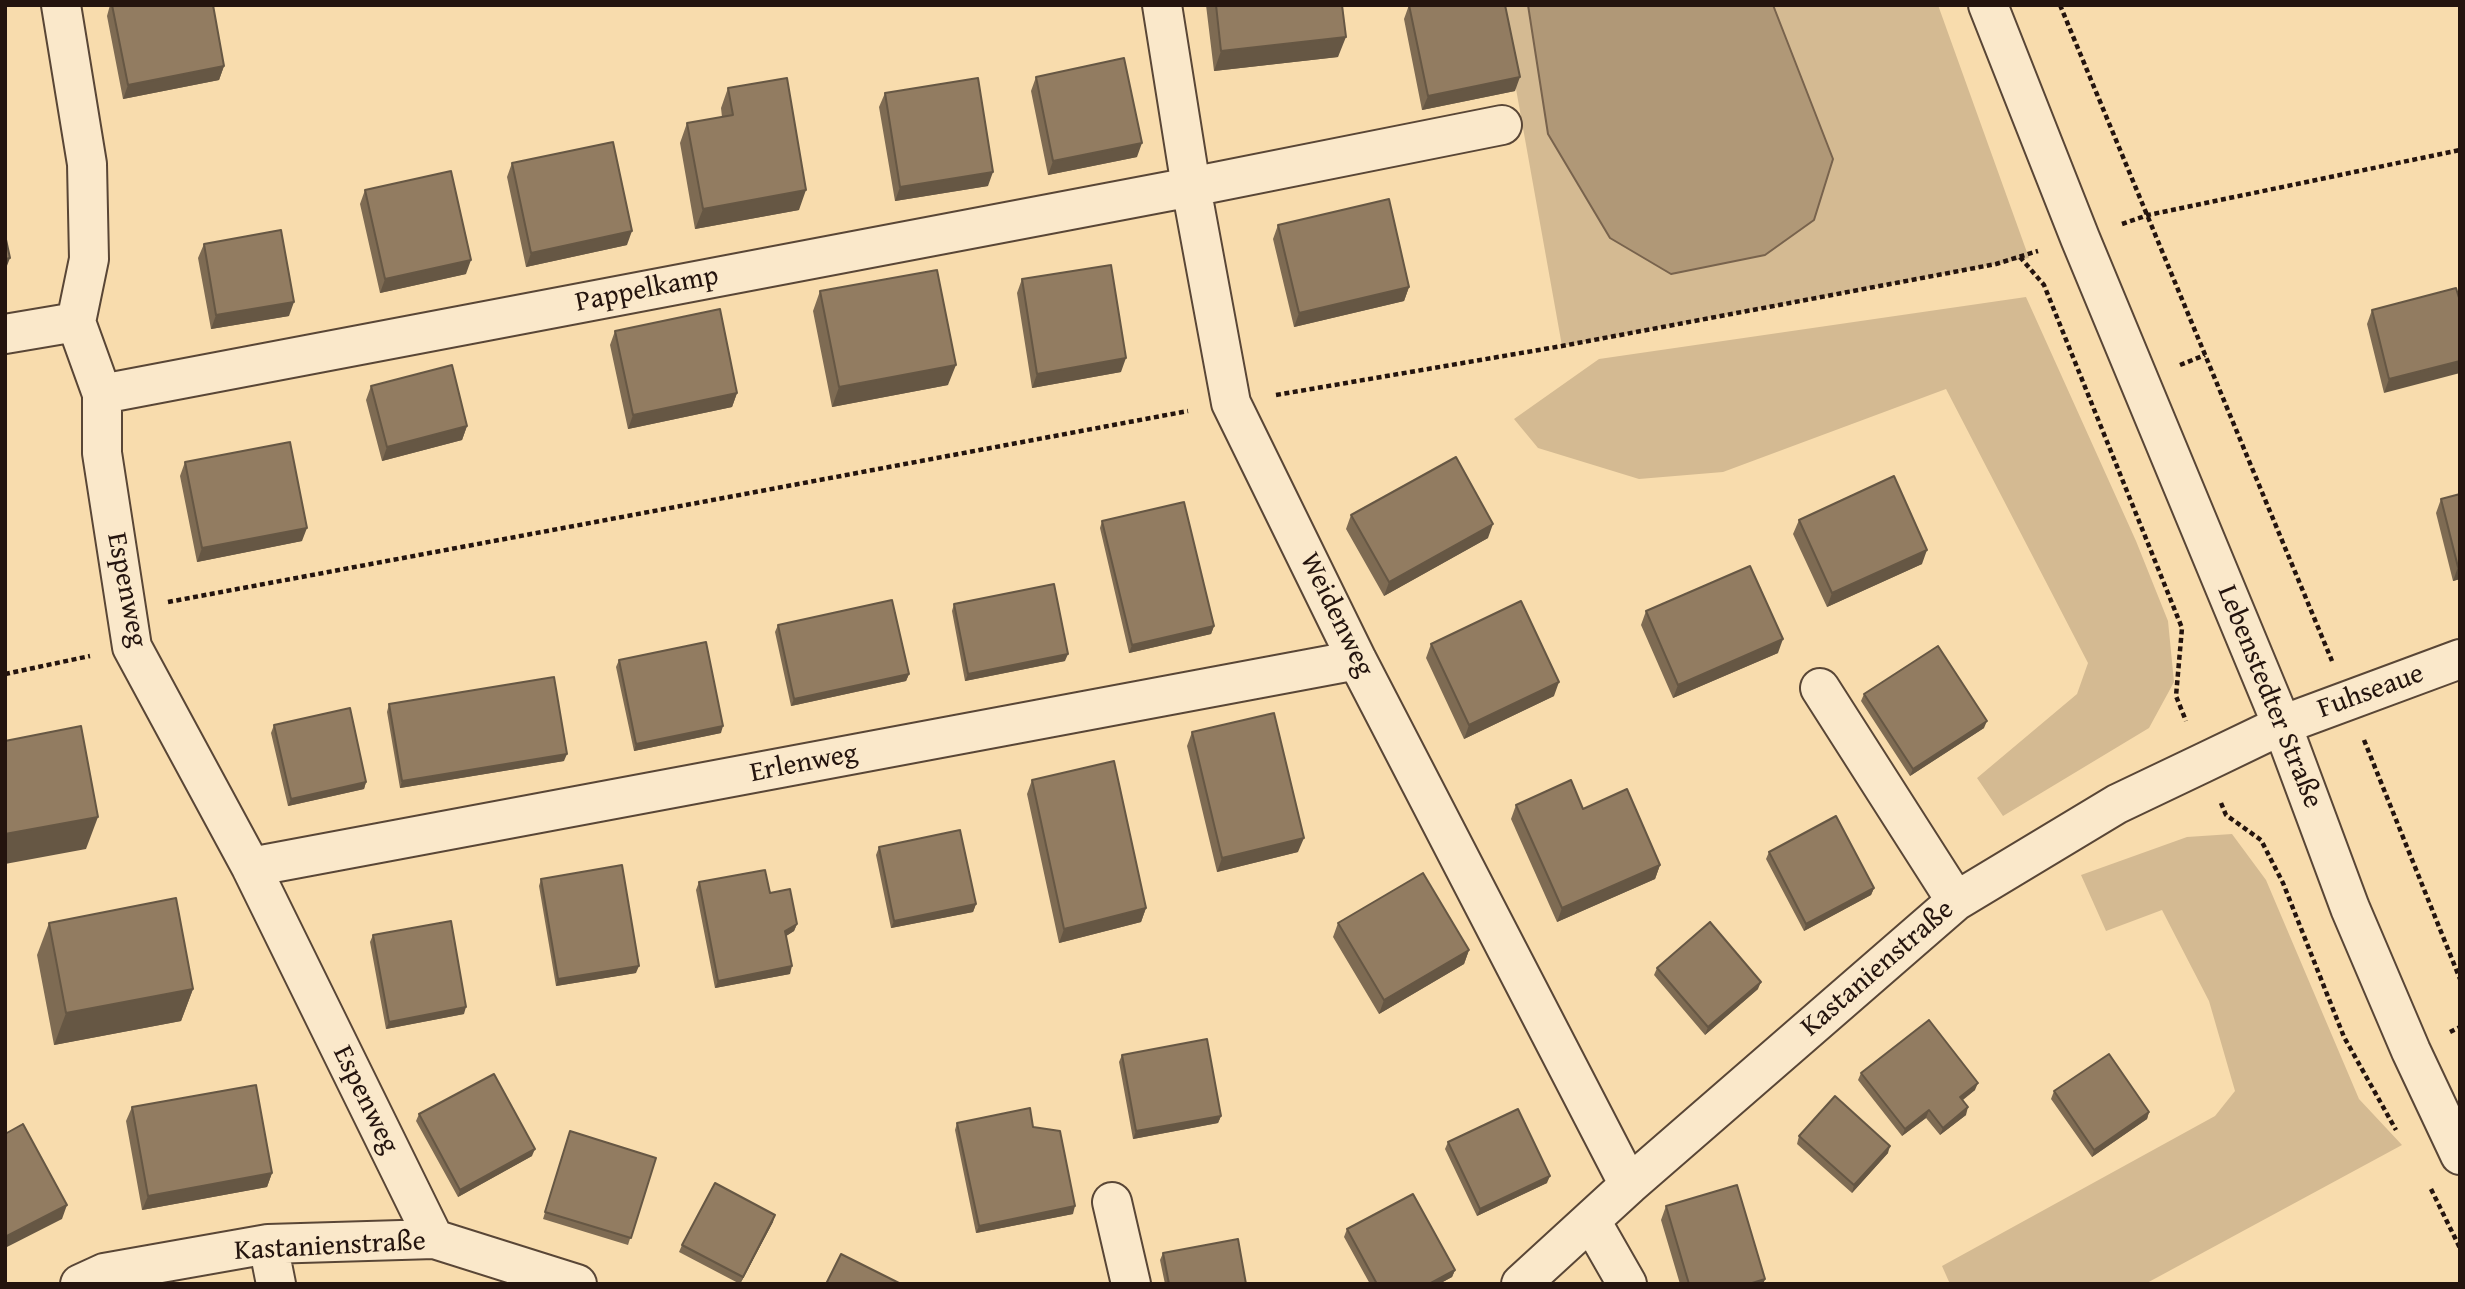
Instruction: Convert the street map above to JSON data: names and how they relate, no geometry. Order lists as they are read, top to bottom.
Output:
{
  "streets": {
    "street": [
      "Pappelkamp",
      "Espenweg",
      "Weidenweg",
      "Fuhseaue",
      "Lebenstedter Straße",
      "Erlenweg",
      "Kastanienstraße"
    ]
  },
  "crossings": [
    ["Pappelkamp", "Espenweg"],
    ["Pappelkamp", "Weidenweg"],
    ["Espenweg", "Erlenweg"],
    ["Espenweg", "Kastanienstraße"],
    ["Weidenweg", "Erlenweg"],
    ["Weidenweg", "Kastanienstraße"],
    ["Fuhseaue", "Lebenstedter Straße"],
    ["Fuhseaue", "Kastanienstraße"],
    ["Lebenstedter Straße", "Kastanienstraße"]
  ]
}
